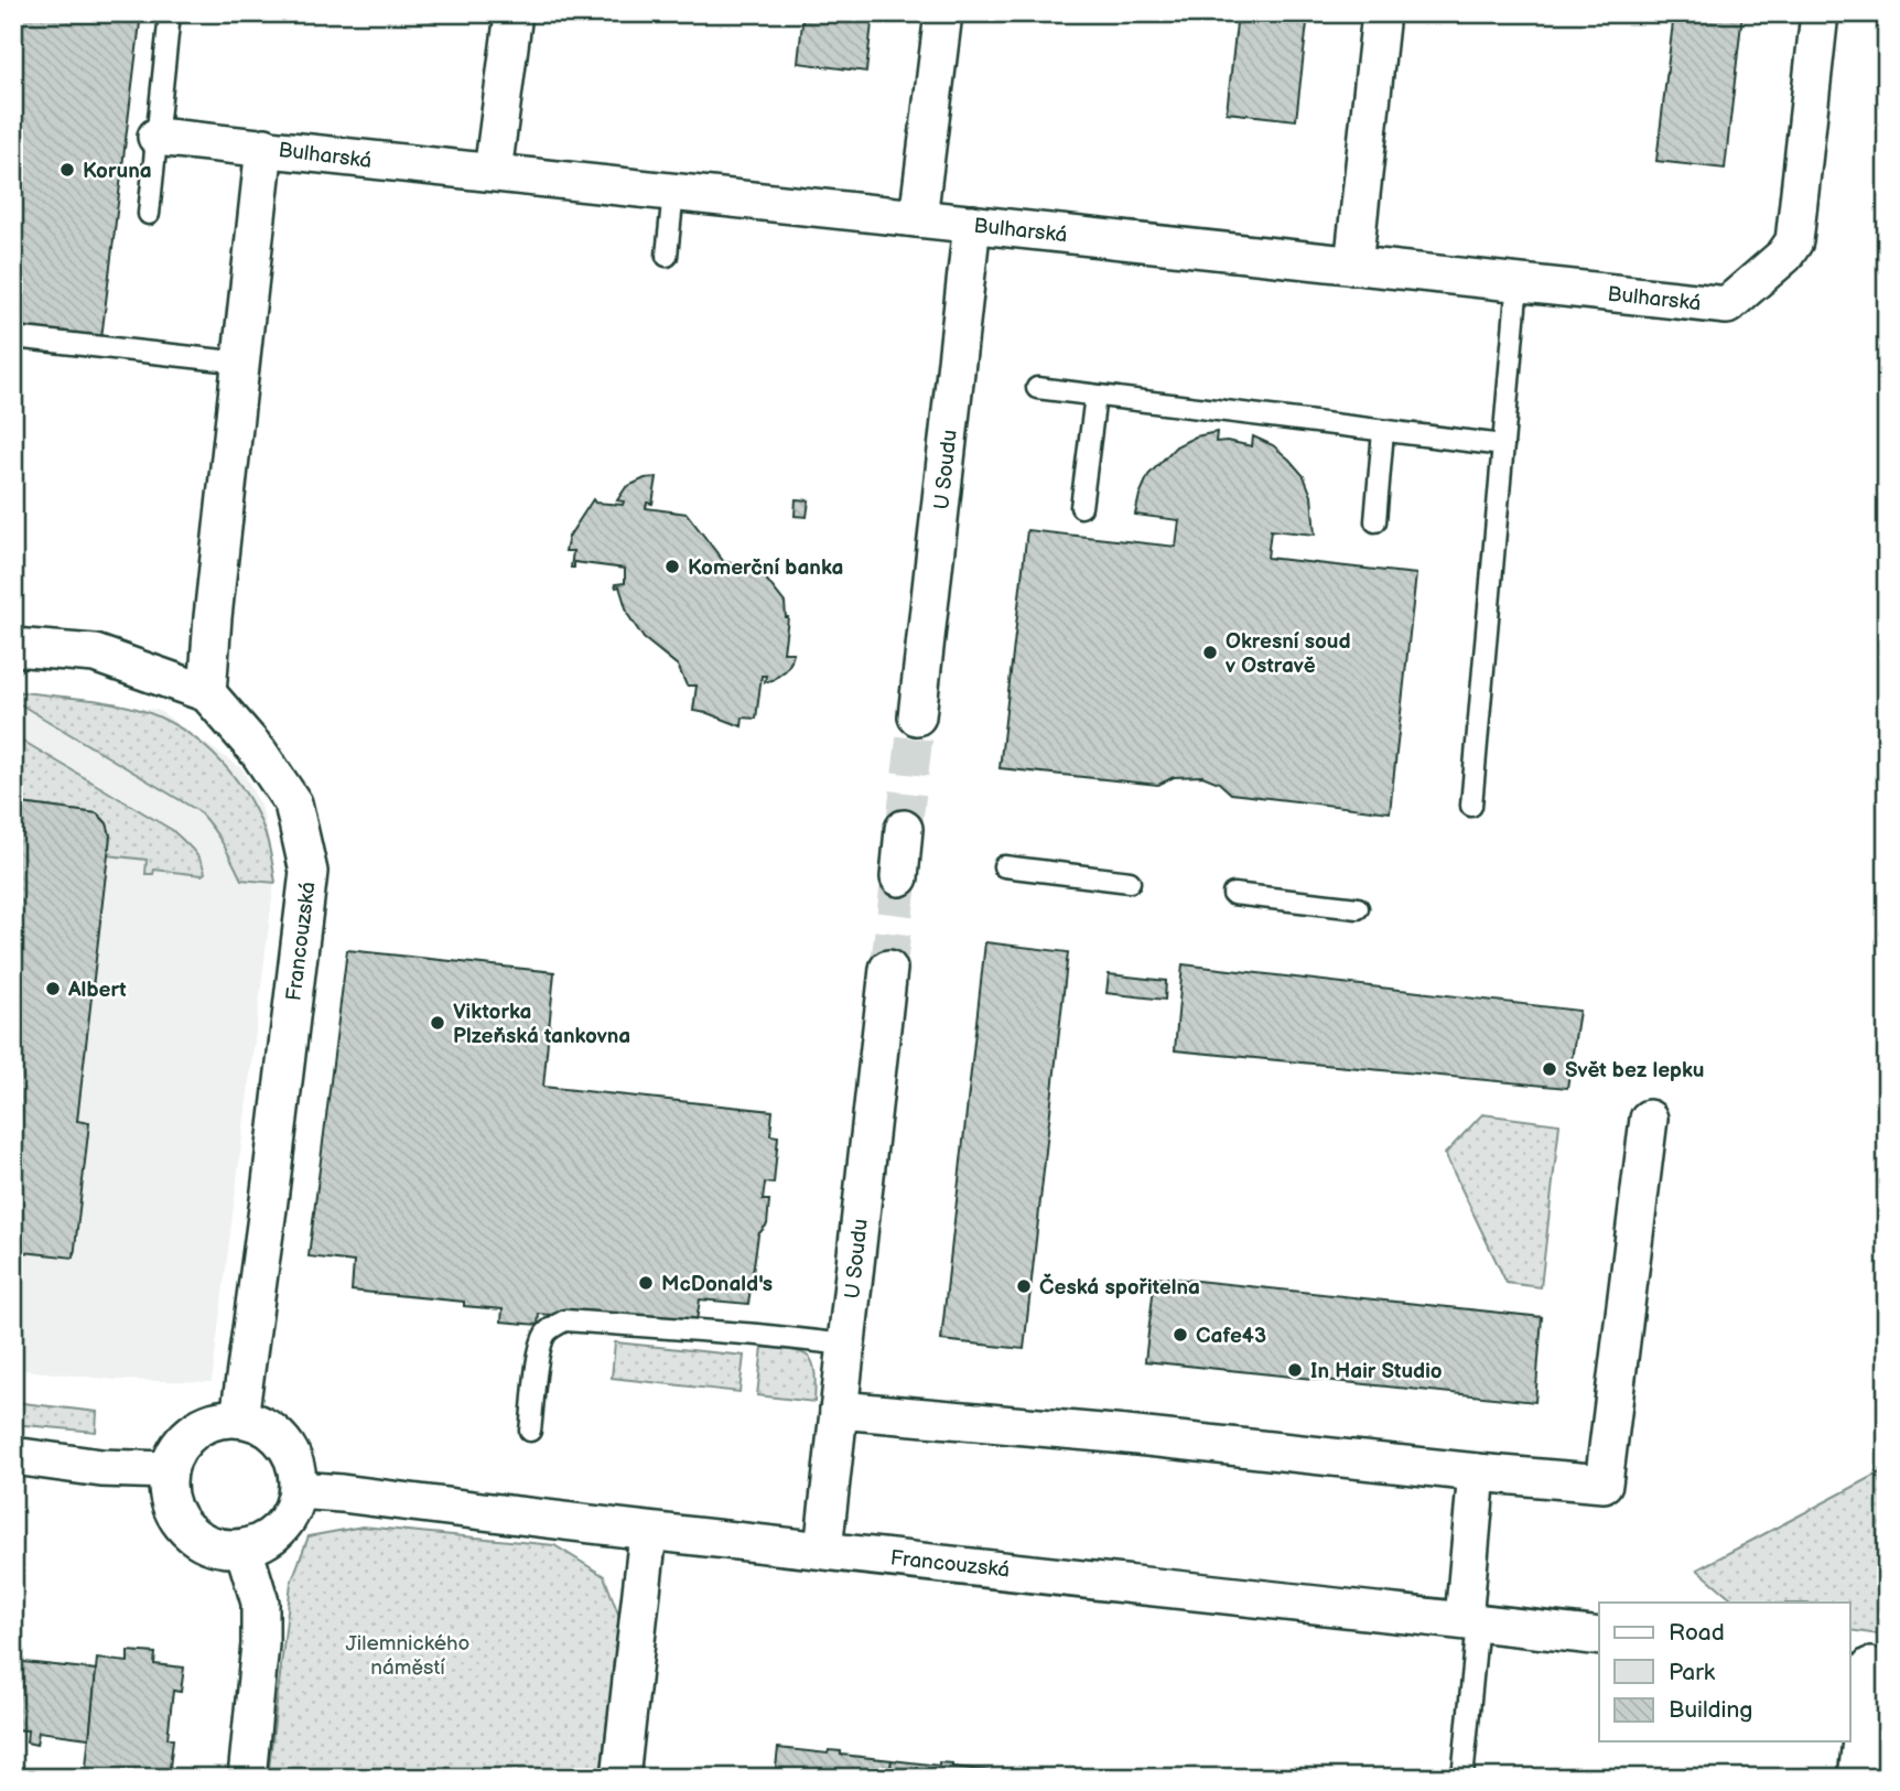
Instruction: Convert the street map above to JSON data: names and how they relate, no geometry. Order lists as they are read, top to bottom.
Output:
{
  "streets": {
    "street": ["Bulharská", "U Soudu", "Francouzská"]
  },
  "crossings": [
    ["Bulharská", "U Soudu"],
    ["U Soudu", "Francouzská"]
  ],
  "parks": ["Jilemnického náměstí"],
  "places": [
    "Koruna",
    "Komerční banka",
    "Okresní soud v Ostravě",
    "Albert",
    "Viktorka Plzeňská tankovna",
    "Svět bez lepku",
    "McDonald's",
    "Česká spořitelna",
    "Cafe43",
    "In Hair Studio"
  ],
  "legend": ["Road", "Park", "Building"]
}
